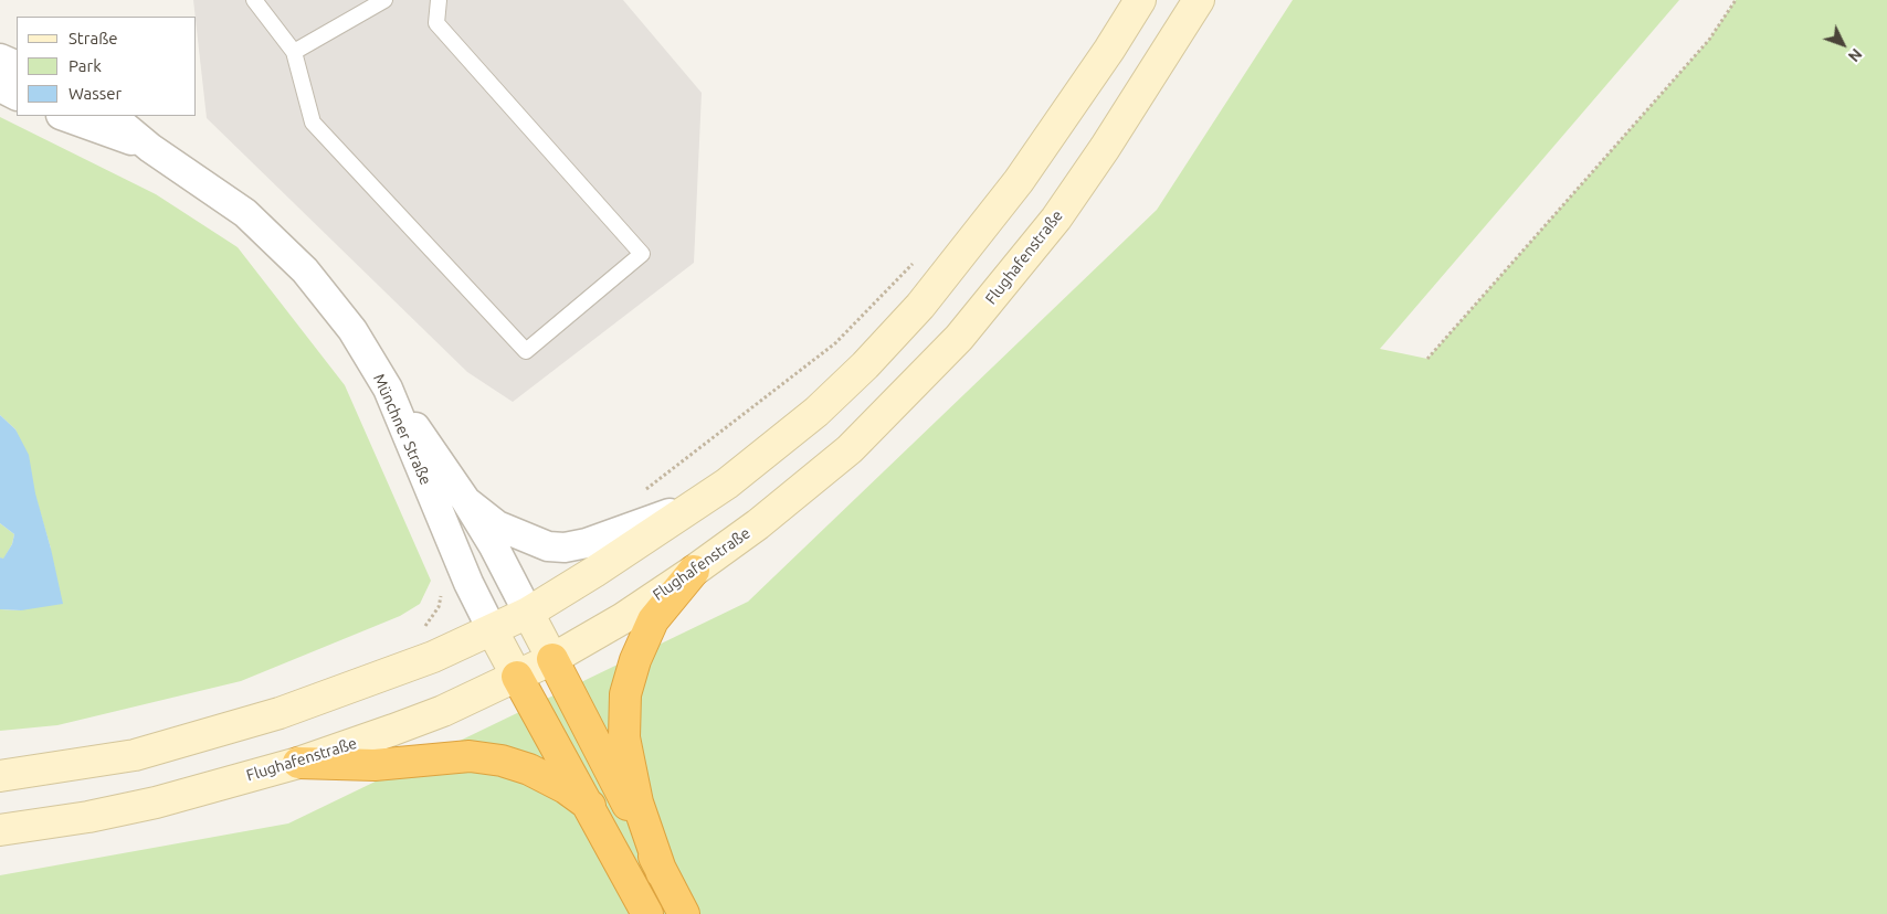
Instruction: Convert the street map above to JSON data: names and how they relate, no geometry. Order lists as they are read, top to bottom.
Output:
{
  "streets": {
    "main road": ["Flughafenstraße"],
    "street": ["Münchner Straße"]
  },
  "legend": ["Straße", "Park", "Wasser"],
  "north": "bottom right"
}
